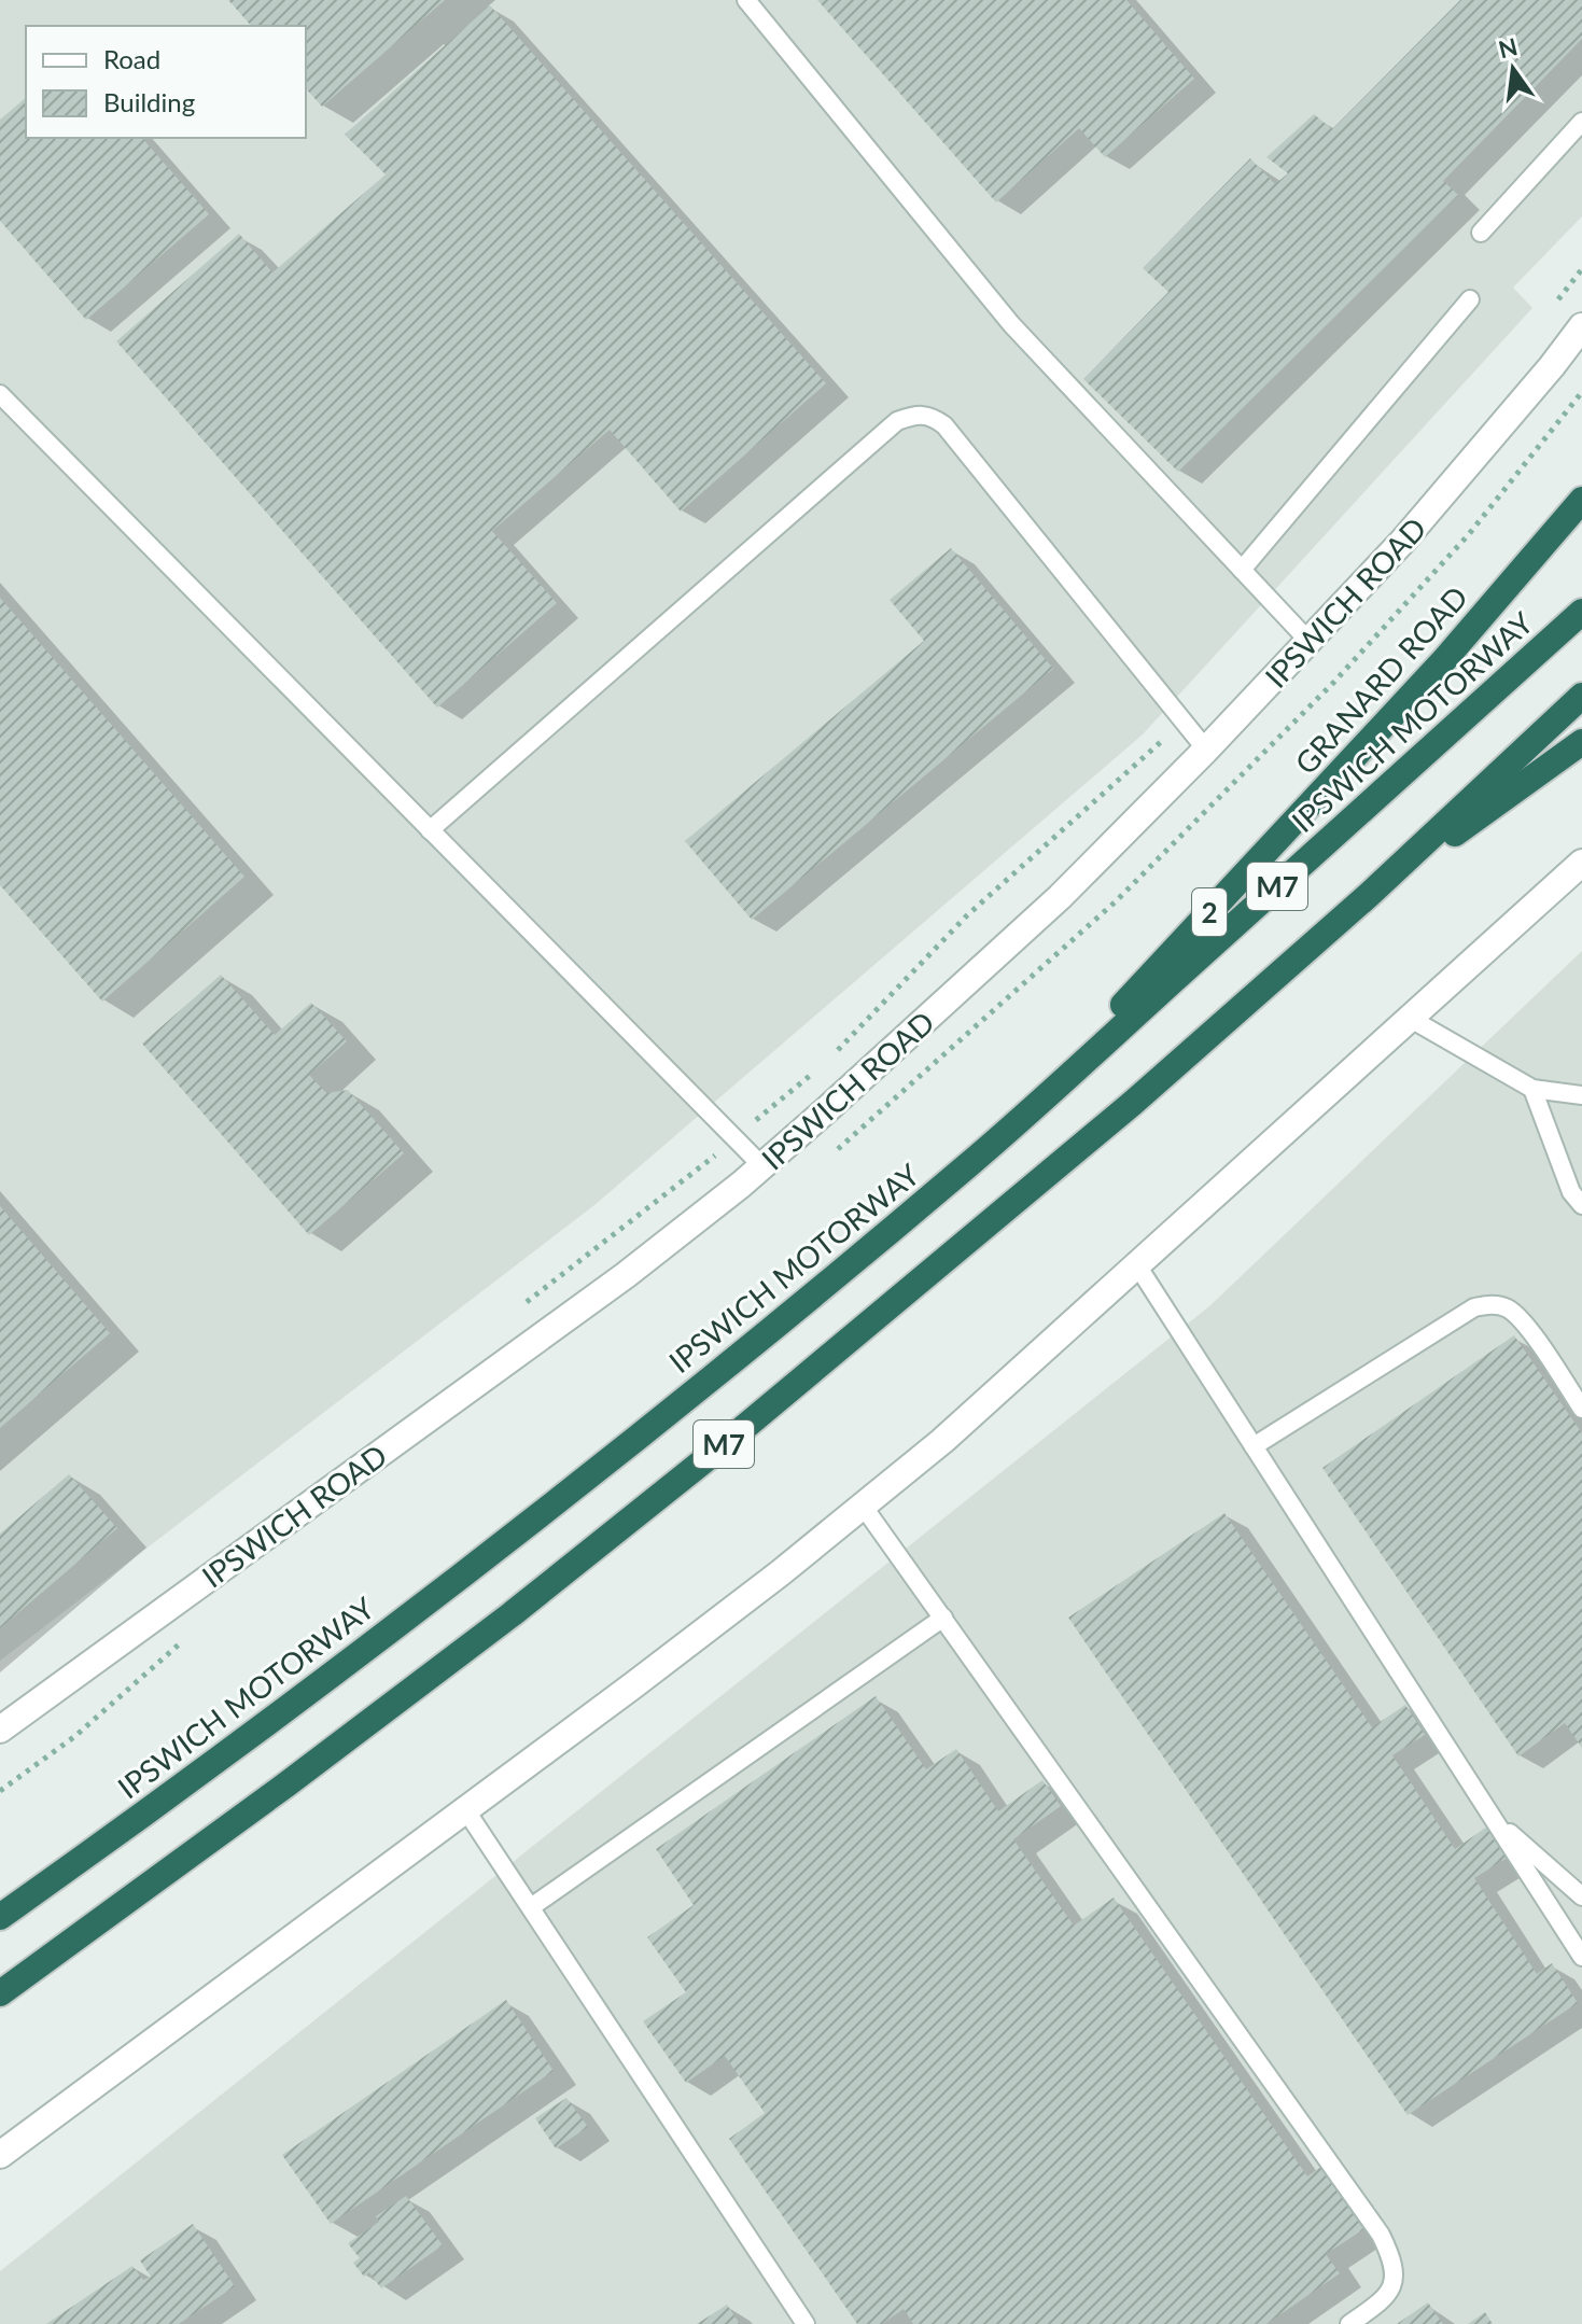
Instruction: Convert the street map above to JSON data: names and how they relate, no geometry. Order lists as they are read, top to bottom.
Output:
{
  "streets": {
    "highway": [
      "GRANARD ROAD",
      "IPSWICH MOTORWAY",
      "M7",
      "2"
    ],
    "street": ["IPSWICH ROAD"]
  },
  "crossings": [
    ["GRANARD ROAD", "IPSWICH MOTORWAY"]
  ],
  "legend": ["Road", "Building"],
  "north": "top"
}
